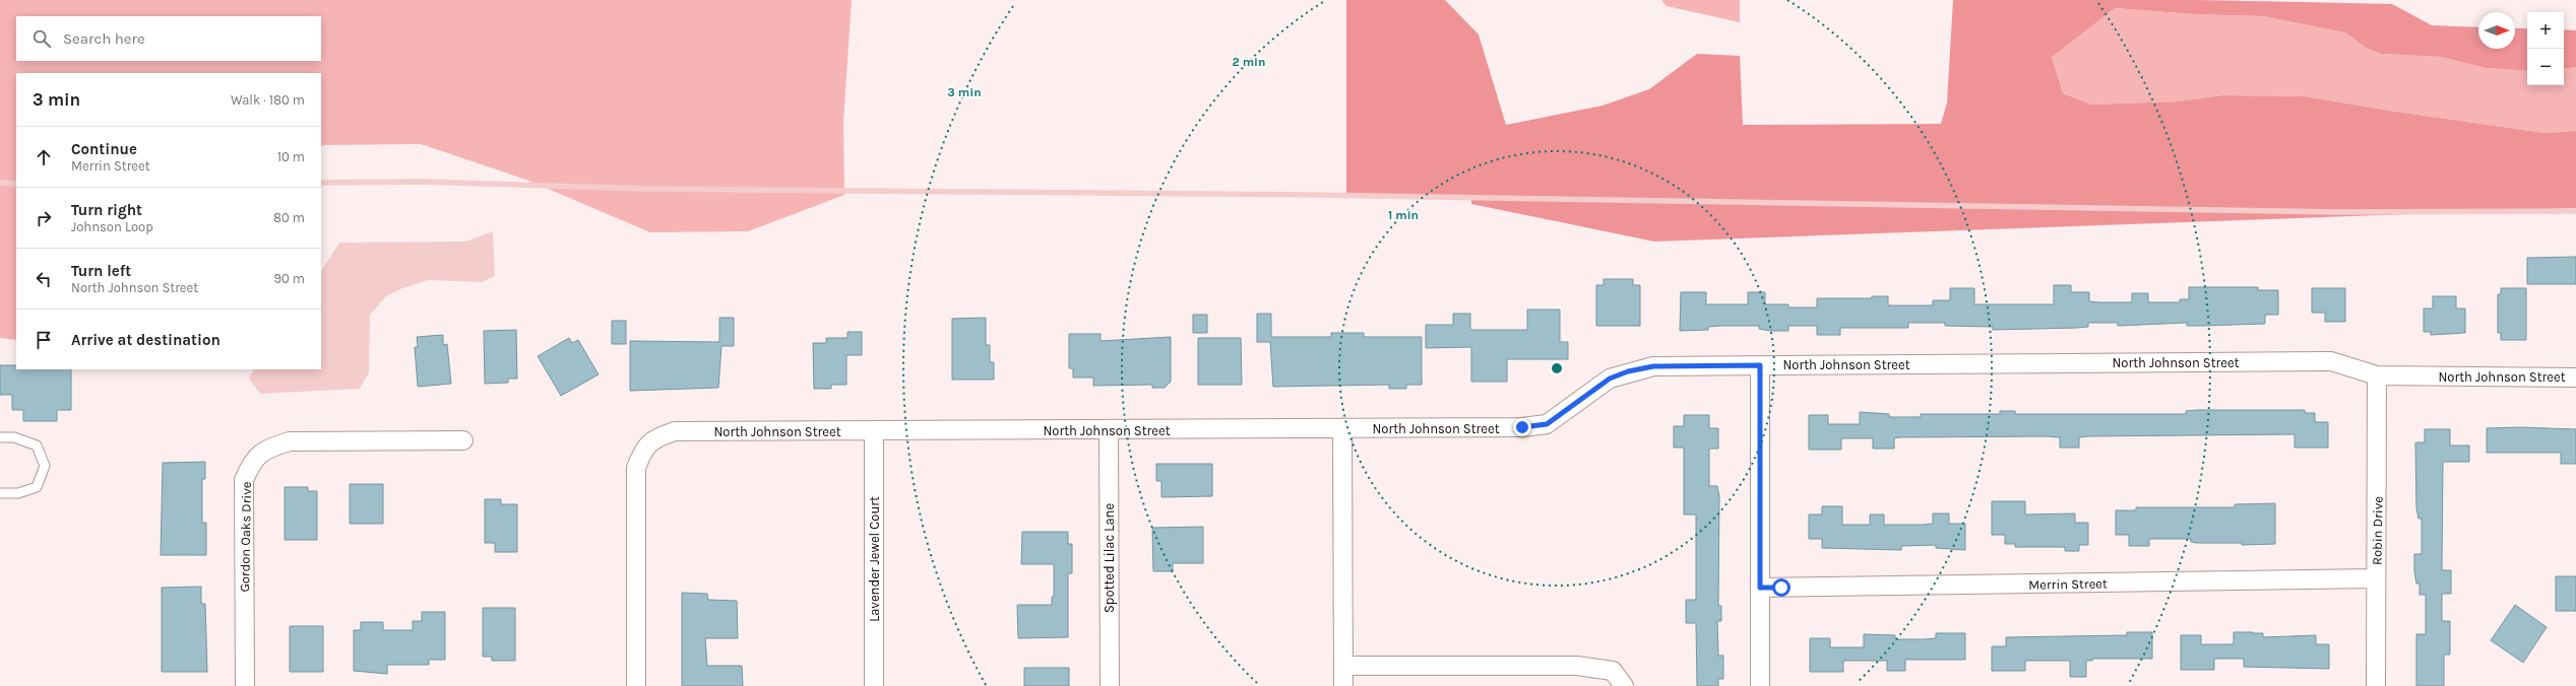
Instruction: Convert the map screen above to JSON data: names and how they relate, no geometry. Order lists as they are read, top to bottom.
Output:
{
  "streets": {
    "street": [
      "North Johnson Street",
      "Robin Drive",
      "Gordon Oaks Drive",
      "Spotted Lilac Lane",
      "Lavender Jewel Court",
      "Merrin Street"
    ]
  },
  "crossings": [
    ["North Johnson Street", "Robin Drive"],
    ["North Johnson Street", "Spotted Lilac Lane"],
    ["North Johnson Street", "Lavender Jewel Court"],
    ["Robin Drive", "Merrin Street"]
  ],
  "north": "right",
  "page": {
    "map_buttons": ["+", "−"],
    "search": "Search here",
    "heading": ["3 min", "Walk · 180 m"],
    "list": [
      ["Continue", "Merrin Street", "10 m"],
      ["Turn right", "Johnson Loop", "80 m"],
      ["Turn left", "North Johnson Street", "90 m"],
      "Arrive at destination"
    ]
  },
  "rings": ["2 min", "3 min", "1 min"]
}
